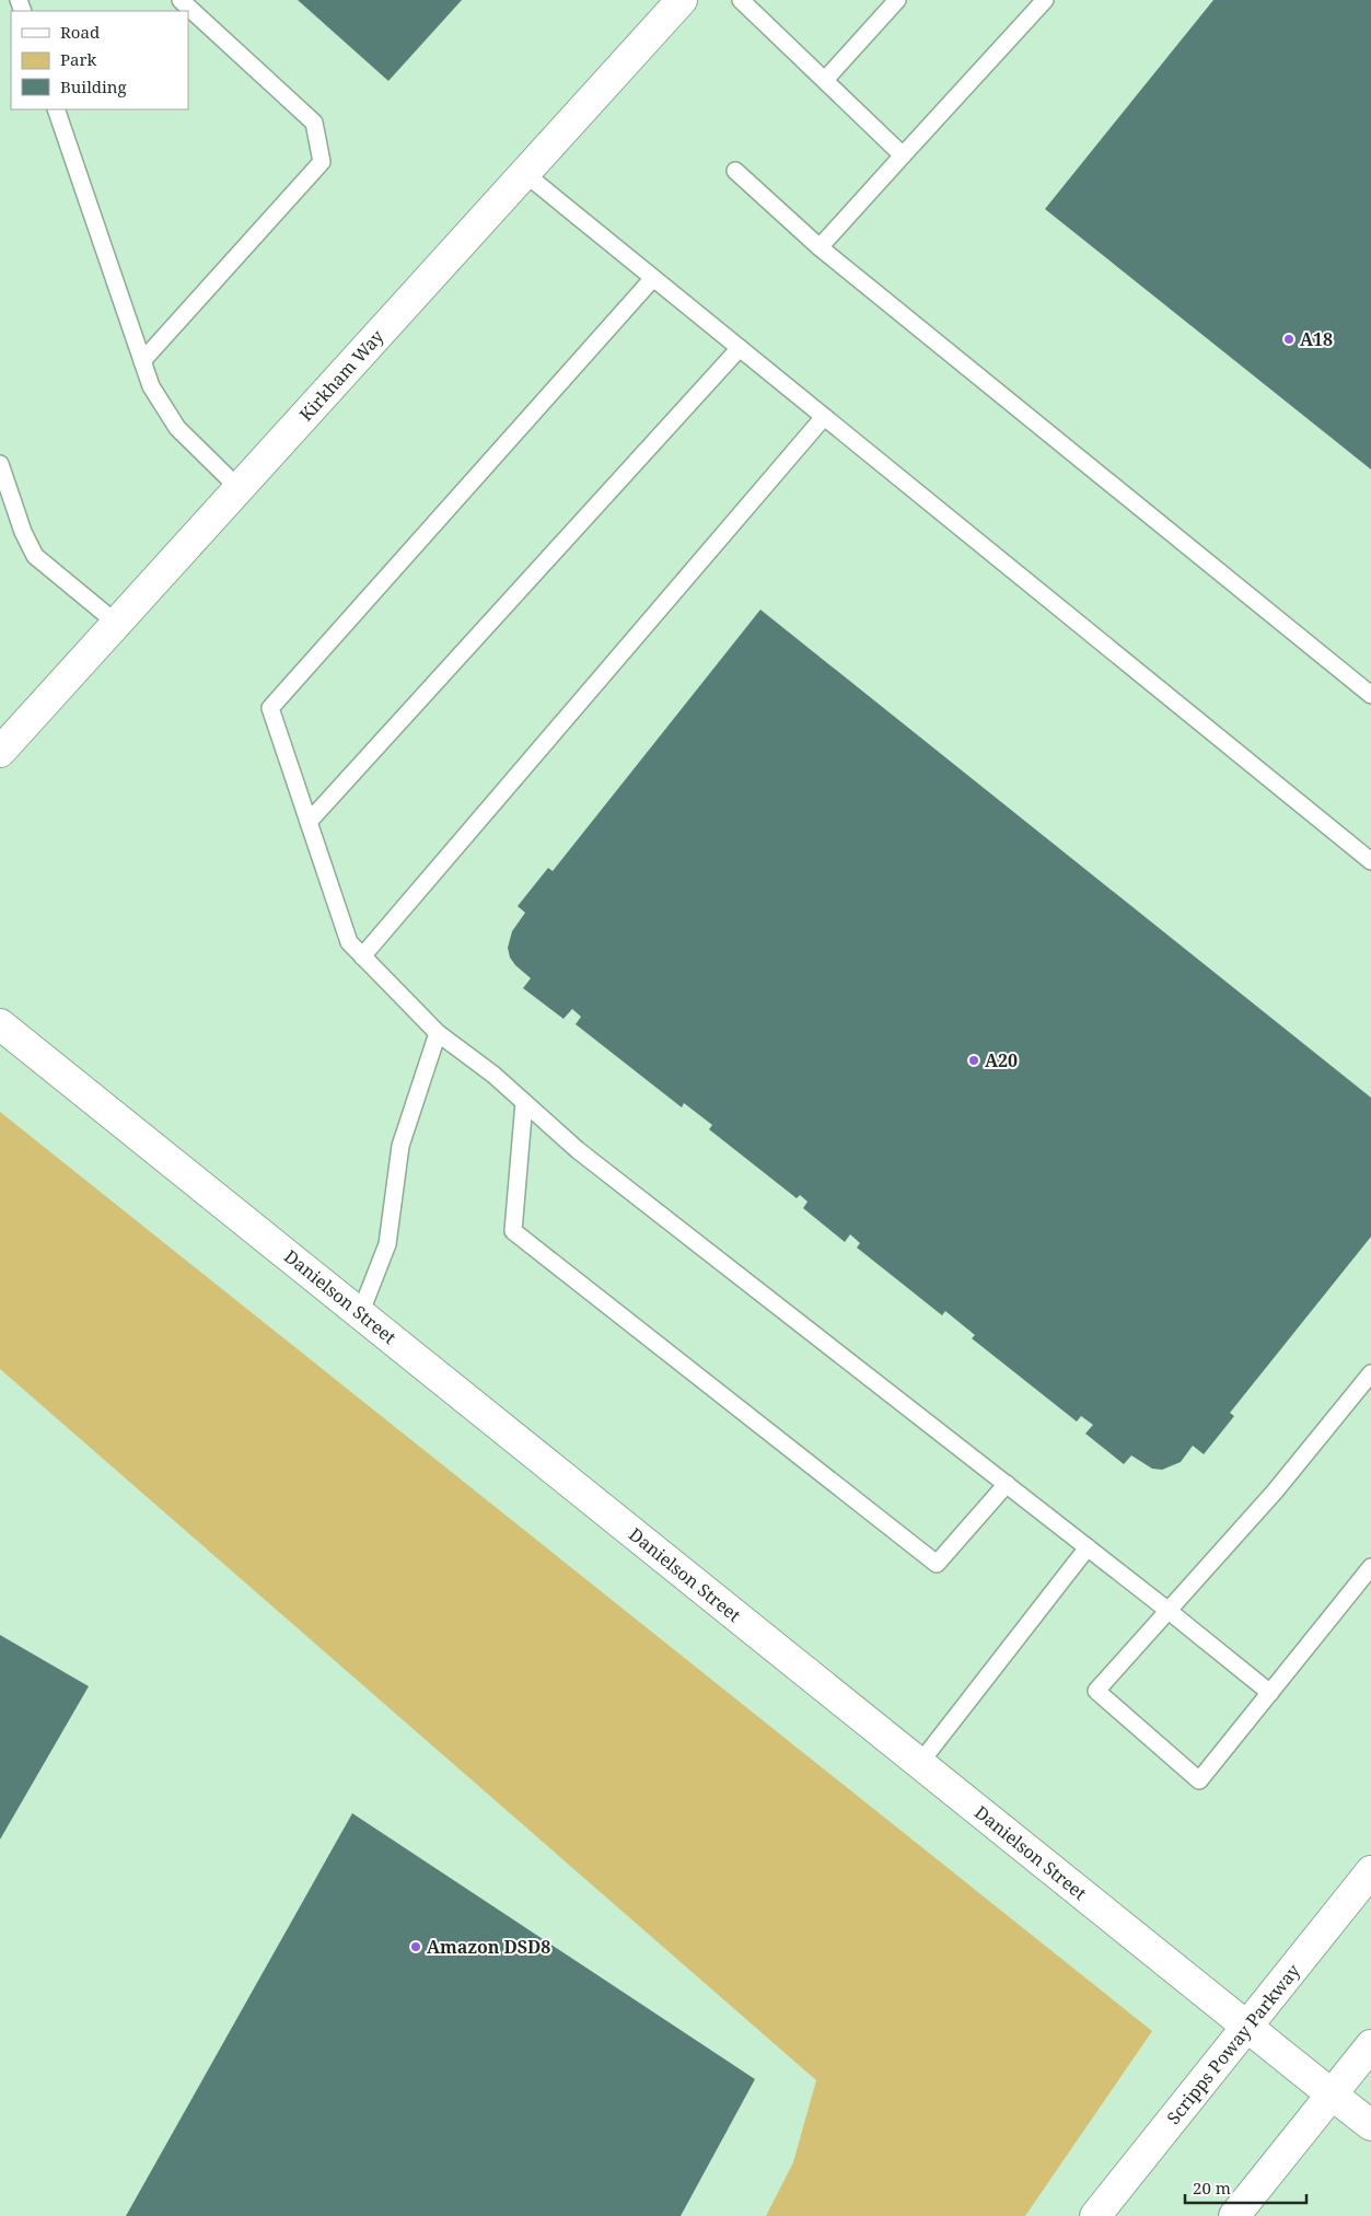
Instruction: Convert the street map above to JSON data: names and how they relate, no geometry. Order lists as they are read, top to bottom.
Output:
{
  "streets": {
    "main road": ["Kirkham Way", "Danielson Street", "Scripps Poway Parkway"]
  },
  "crossings": [
    ["Danielson Street", "Scripps Poway Parkway"]
  ],
  "places": ["A18", "A20", "Amazon DSD8"],
  "legend": ["Road", "Park", "Building"],
  "scale_bar": "20 m"
}
